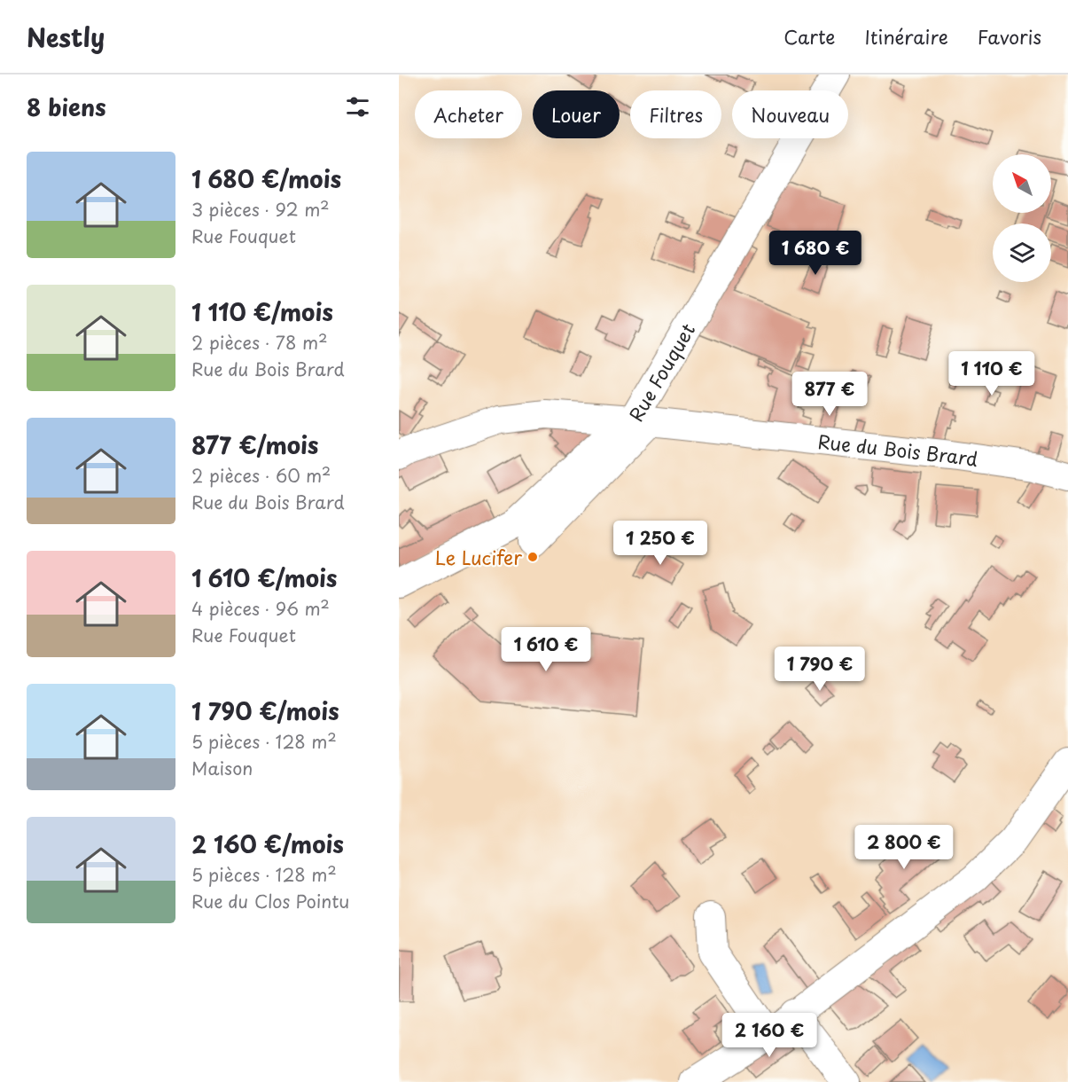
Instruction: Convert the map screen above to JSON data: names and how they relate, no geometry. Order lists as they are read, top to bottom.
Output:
{
  "streets": {
    "street": ["Rue Fouquet", "Rue du Bois Brard"]
  },
  "crossings": [
    ["Rue Fouquet", "Rue du Bois Brard"]
  ],
  "places": ["Le Lucifer"],
  "north": "top left",
  "page": {
    "header": "Nestly",
    "nav": ["Carte", "Itinéraire", "Favoris"],
    "heading": "8 biens",
    "chip": [
      "Acheter",
      "Louer",
      "Filtres",
      "Nouveau"
    ],
    "list": [
      {
        "name": "1 680 €/mois",
        "note": "3 pièces · 92 m² · Rue Fouquet"
      },
      {
        "name": "1 110 €/mois",
        "note": "2 pièces · 78 m² · Rue du Bois Brard"
      },
      {
        "name": "877 €/mois",
        "note": "2 pièces · 60 m² · Rue du Bois Brard"
      },
      {
        "name": "1 610 €/mois",
        "note": "4 pièces · 96 m² · Rue Fouquet"
      },
      {
        "name": "1 790 €/mois",
        "note": "5 pièces · 128 m² · Maison"
      },
      {
        "name": "2 160 €/mois",
        "note": "5 pièces · 128 m² · Rue du Clos Pointu"
      }
    ],
    "price": [
      "1 680 €",
      "1 110 €",
      "877 €",
      "1 250 €",
      "1 610 €",
      "1 790 €",
      "2 800 €",
      "2 160 €"
    ]
  }
}
